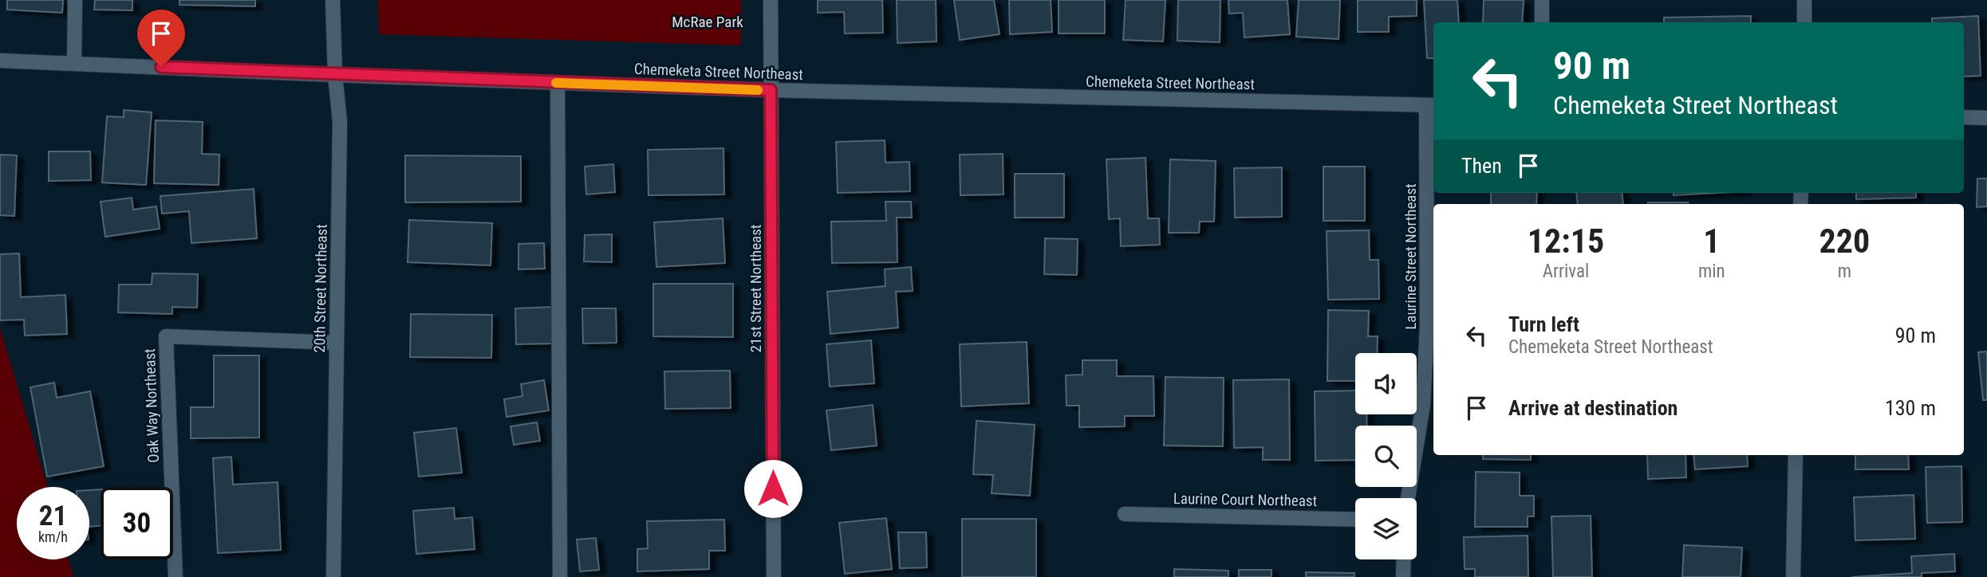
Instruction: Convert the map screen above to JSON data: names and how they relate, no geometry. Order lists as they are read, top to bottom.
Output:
{
  "streets": {
    "street": [
      "Chemeketa Street Northeast",
      "Laurine Street Northeast",
      "20th Street Northeast",
      "21st Street Northeast",
      "Oak Way Northeast",
      "Laurine Court Northeast"
    ]
  },
  "crossings": [
    ["Chemeketa Street Northeast", "Laurine Street Northeast"],
    ["Chemeketa Street Northeast", "20th Street Northeast"],
    ["Chemeketa Street Northeast", "21st Street Northeast"],
    ["20th Street Northeast", "Oak Way Northeast"]
  ],
  "parks": ["McRae Park"],
  "page": {
    "turn": ["90 m", "Chemeketa Street Northeast"],
    "then": "Then",
    "eta": [
      "12:15",
      "Arrival",
      "1",
      "min",
      "220",
      "m"
    ],
    "list": [
      {
        "name": "Turn left",
        "note": "Chemeketa Street Northeast",
        "value": "90 m"
      },
      {
        "name": "Arrive at destination",
        "value": "130 m"
      }
    ],
    "speed": "21 km/h",
    "limit": "30"
  }
}
